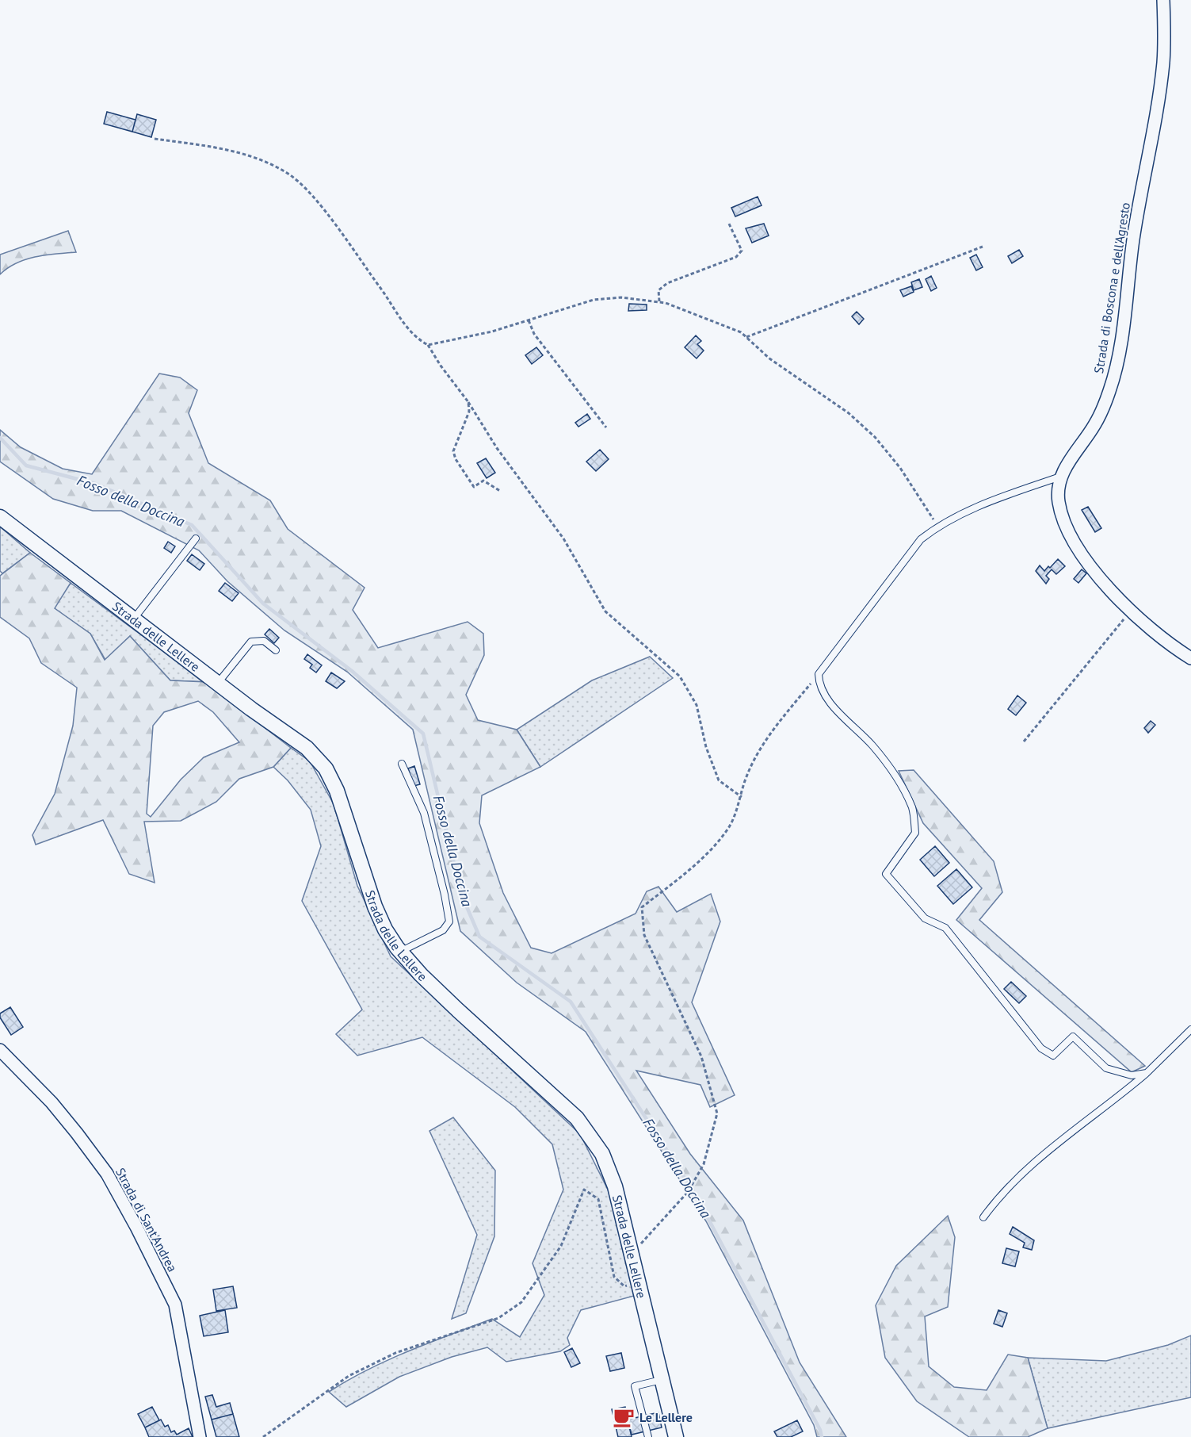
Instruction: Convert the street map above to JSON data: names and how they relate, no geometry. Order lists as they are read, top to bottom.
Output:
{
  "streets": {
    "street": ["Strada di Boscona e dell'Agresto", "Strada delle Lellere", "Strada di Sant'Andrea"]
  },
  "water": ["Fosso della Doccina"],
  "places": {
    "cafe": ["Le Lellere"]
  }
}
